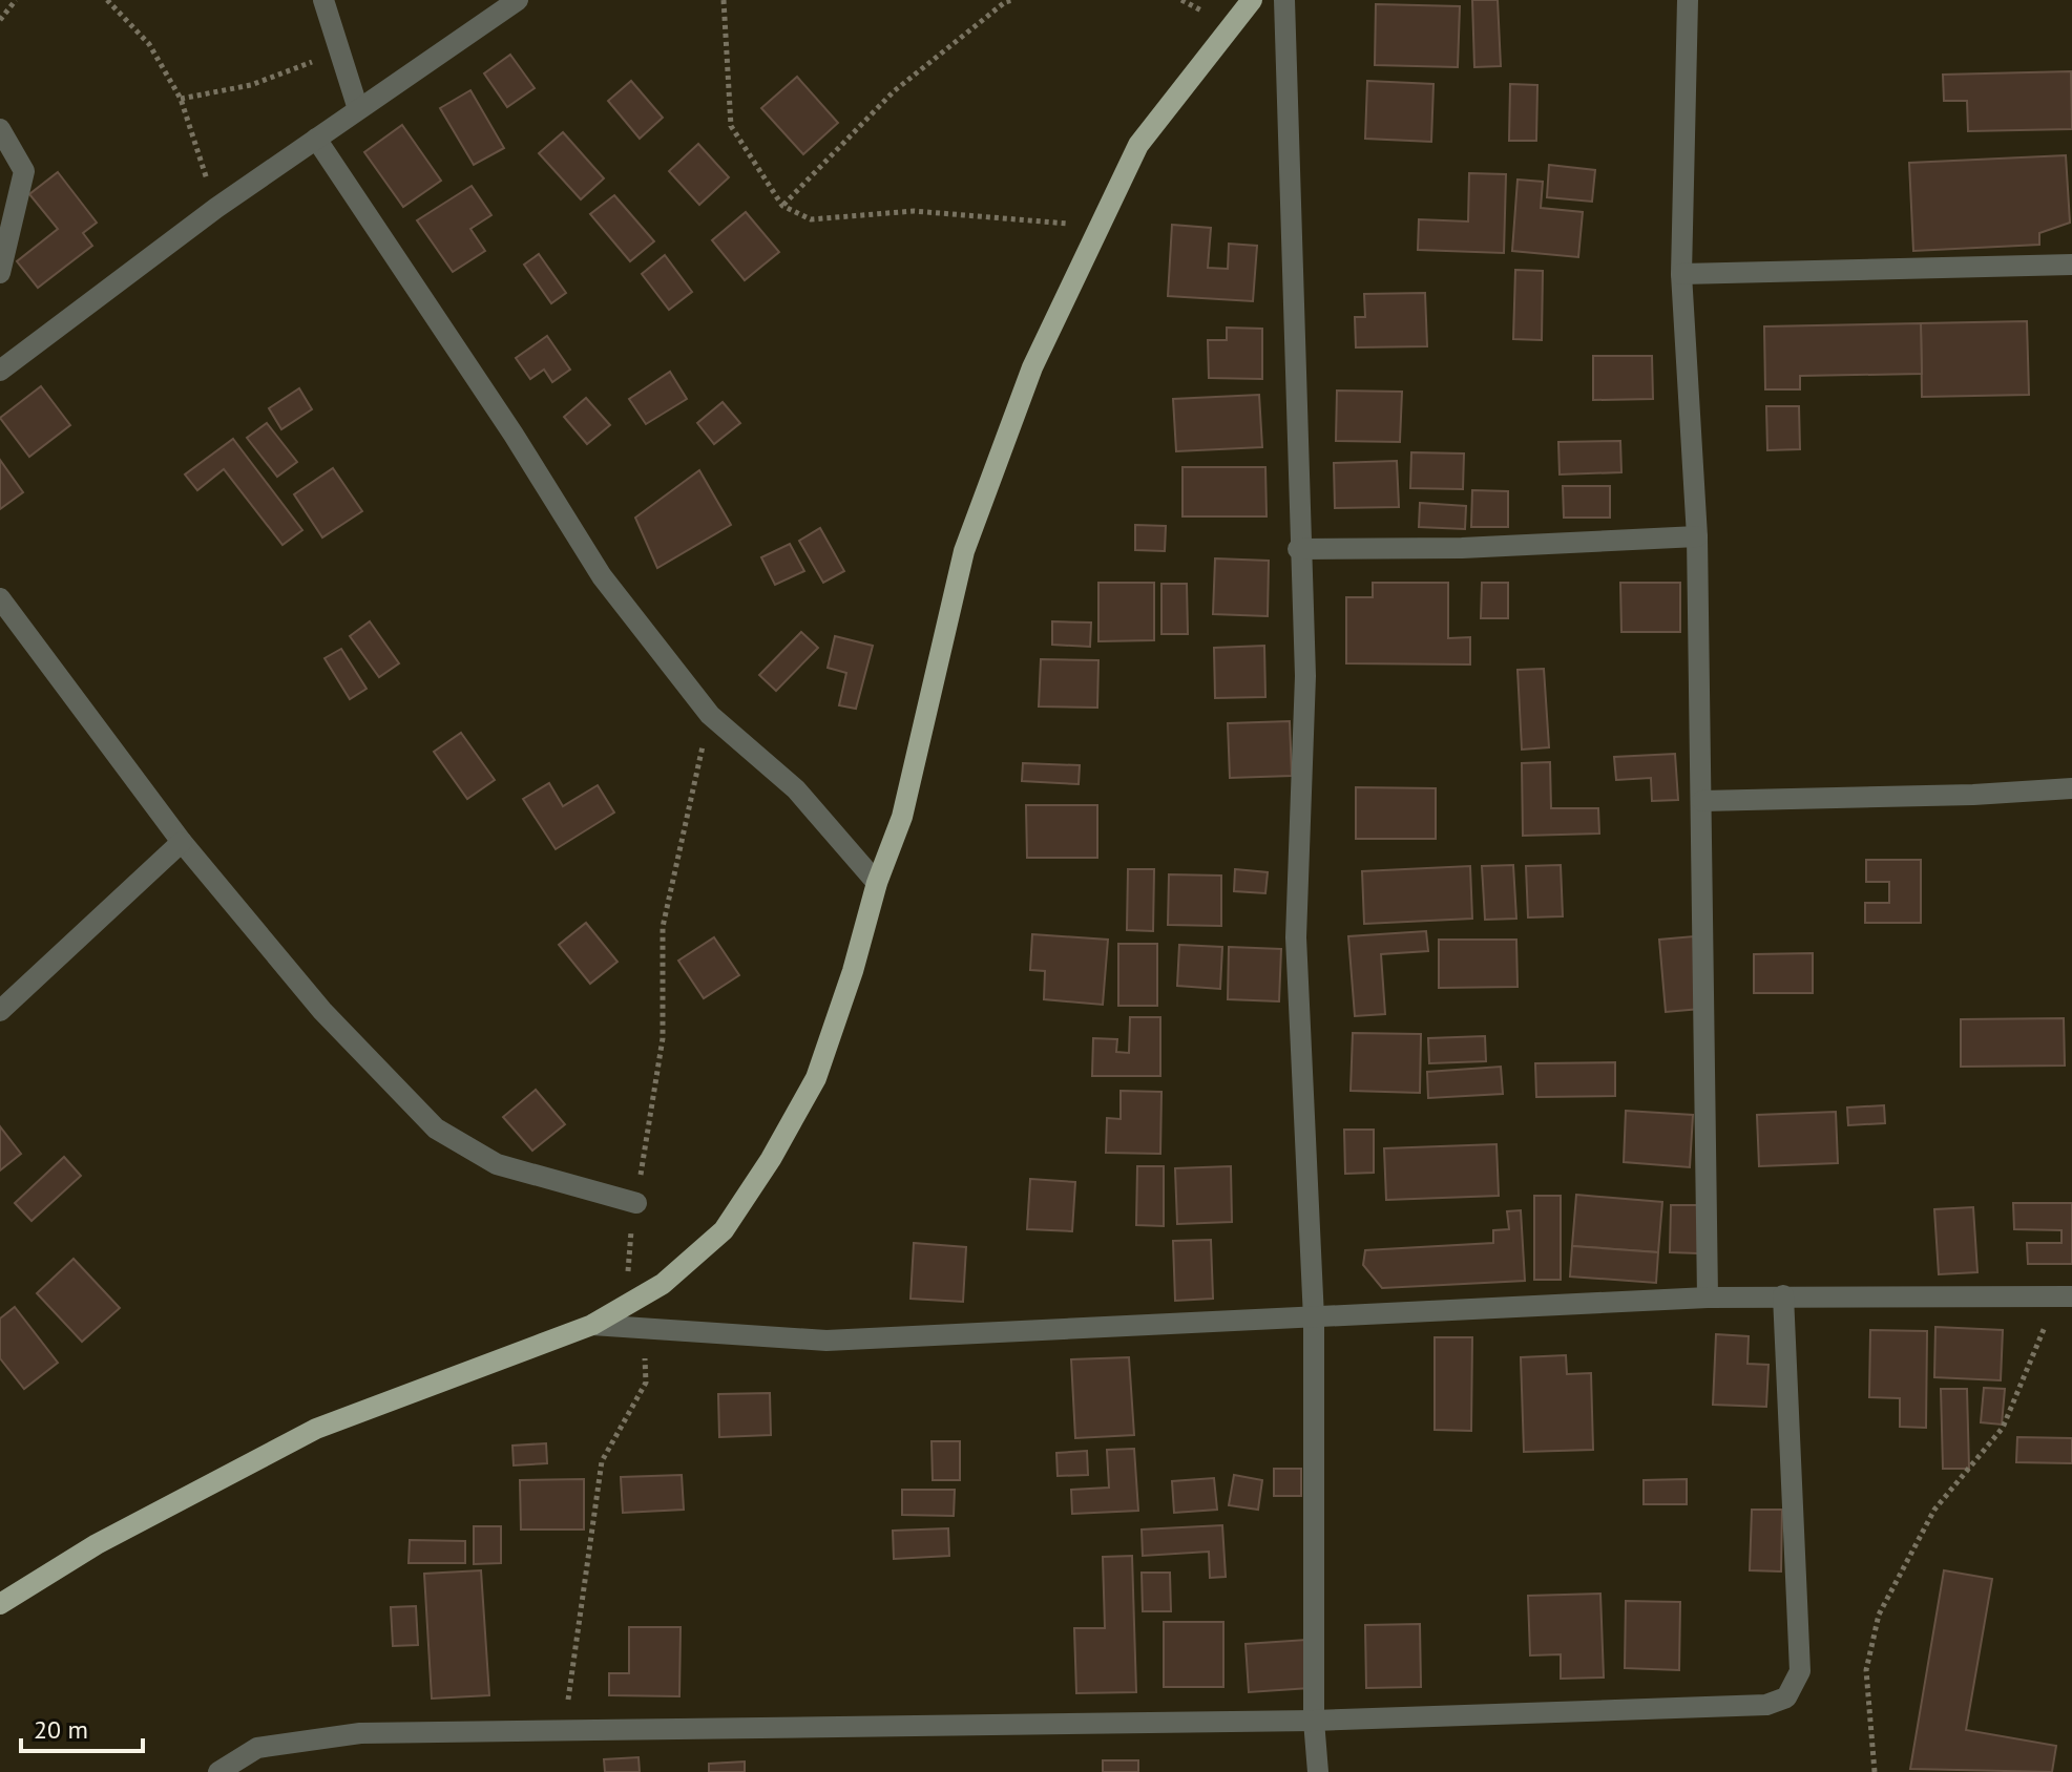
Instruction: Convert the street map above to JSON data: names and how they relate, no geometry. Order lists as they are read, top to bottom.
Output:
{
  "scale_bar": "20 m"
}
